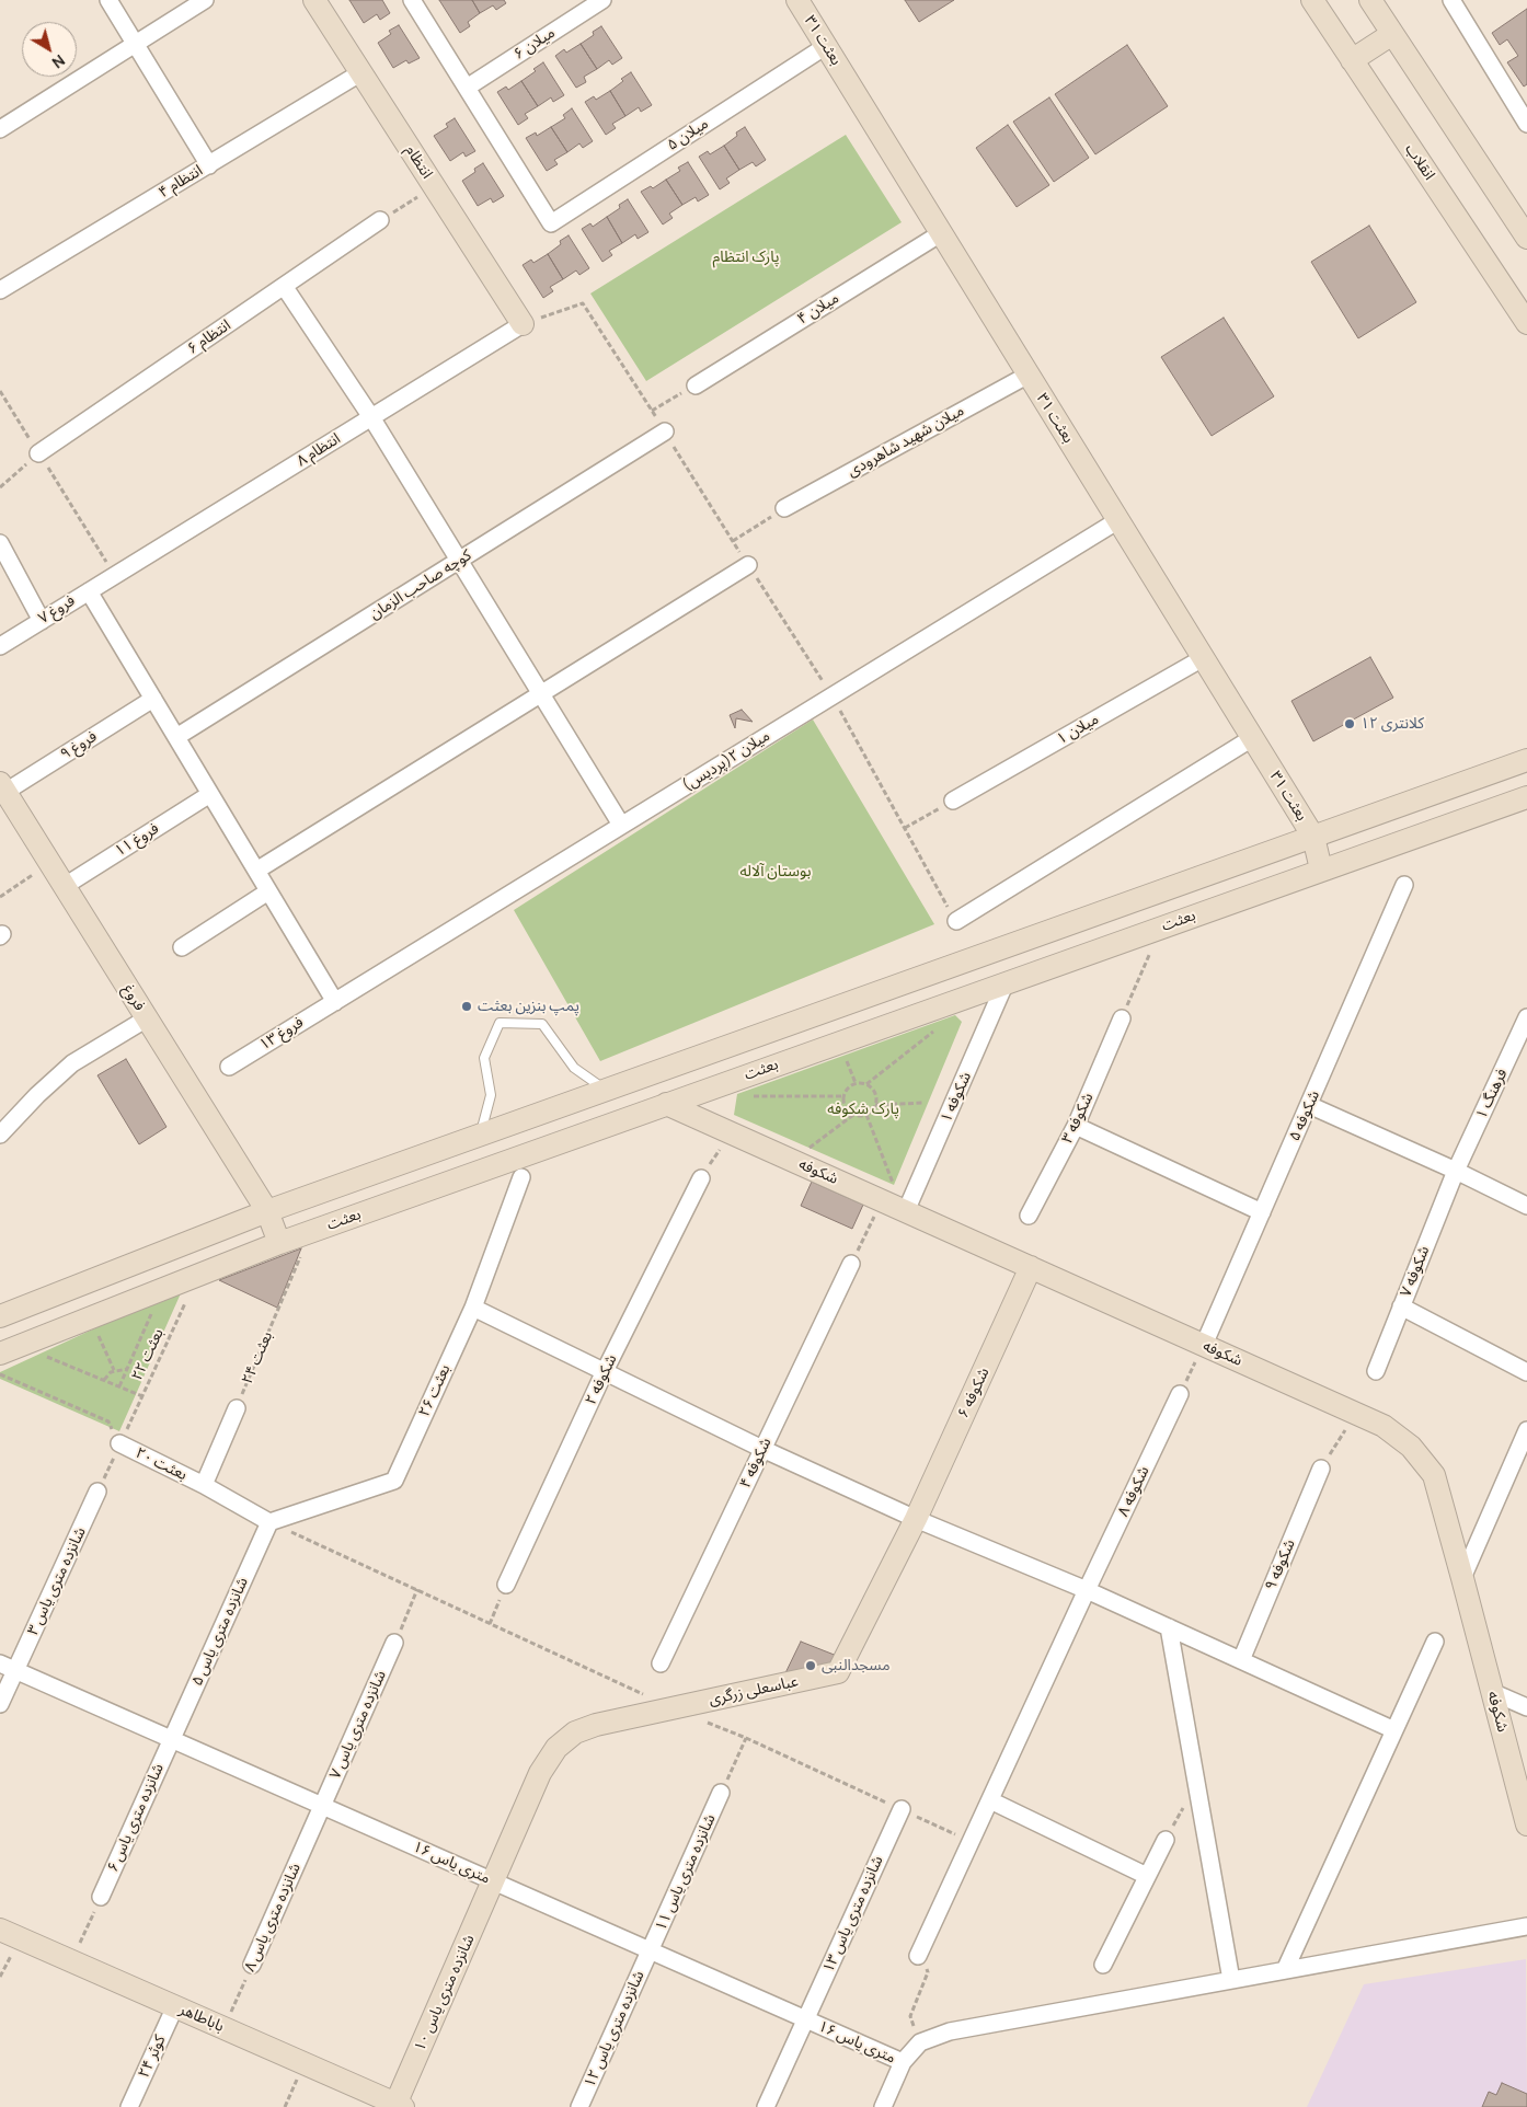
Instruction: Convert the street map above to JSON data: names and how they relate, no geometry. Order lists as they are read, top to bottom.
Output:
{
  "streets": {
    "street": [
      "بعثت ۳۱",
      "میلان ۶",
      "میلان ۵",
      "انتظام",
      "انقلاب",
      "انتظام ۴",
      "میلان ۴",
      "انتظام ۶",
      "میلان شهید شاهرودی",
      "انتظام ۸",
      "کوچه صاحب الزمان",
      "فروغ ۷",
      "میلان ۱",
      "فروغ ۹",
      "میلان ۲(پردیس)",
      "فروغ ۱۱",
      "بعثت",
      "فروغ",
      "فروغ ۱۳",
      "فرهنگ ۱",
      "شکوفه ۱",
      "شکوفه ۵",
      "شکوفه ۳",
      "شکوفه",
      "شکوفه ۷",
      "شکوفه ۲",
      "بعثت ۲۶",
      "شکوفه ۶",
      "شکوفه ۴",
      "بعثت ۲۰",
      "شکوفه ۸",
      "شکوفه ۹",
      "شانزده متری یاس ۳",
      "شانزده متری یاس ۵",
      "عباسعلی زرگری",
      "شانزده متری یاس ۷",
      "شانزده متری یاس ۶",
      "۱۶ متری یاس",
      "شانزده متری یاس ۱۱",
      "شانزده متری یاس ۱۳",
      "شانزده متری یاس ۸",
      "شانزده متری یاس ۱۰",
      "باباطاهر",
      "شانزده متری یاس ۱۲",
      "کوثر ۲۴"
    ],
    "path": ["بعثت ۲۲", "بعثت ۲۴"]
  },
  "crossings": [
    ["بعثت ۳۱", "میلان ۵"],
    ["بعثت ۳۱", "میلان ۴"],
    ["بعثت ۳۱", "میلان شهید شاهرودی"],
    ["بعثت ۳۱", "میلان ۱"],
    ["بعثت ۳۱", "میلان ۲(پردیس)"],
    ["بعثت ۳۱", "بعثت"],
    ["میلان ۶", "میلان ۵"],
    ["انتظام", "انتظام ۴"],
    ["انتظام", "انتظام ۸"],
    ["انتظام ۸", "فروغ ۷"],
    ["فروغ ۹", "فروغ"],
    ["میلان ۲(پردیس)", "فروغ ۱۳"],
    ["فروغ ۱۱", "فروغ"],
    ["بعثت", "فروغ"],
    ["بعثت", "شکوفه ۱"],
    ["بعثت", "شکوفه"],
    ["بعثت", "بعثت ۲۲"],
    ["بعثت", "بعثت ۲۴"],
    ["فرهنگ ۱", "شکوفه ۷"],
    ["شکوفه ۱", "شکوفه"],
    ["شکوفه ۵", "شکوفه"],
    ["شکوفه", "شکوفه ۶"],
    ["بعثت ۲۲", "بعثت ۲۰"],
    ["بعثت ۲۲", "شانزده متری یاس ۳"],
    ["بعثت ۲۶", "بعثت ۲۰"],
    ["بعثت ۲۶", "شانزده متری یاس ۵"],
    ["شکوفه ۶", "عباسعلی زرگری"],
    ["بعثت ۲۰", "شانزده متری یاس ۵"],
    ["شانزده متری یاس ۳", "۱۶ متری یاس"],
    ["شانزده متری یاس ۵", "شانزده متری یاس ۶"],
    ["شانزده متری یاس ۵", "۱۶ متری یاس"],
    ["عباسعلی زرگری", "شانزده متری یاس ۱۰"],
    ["شانزده متری یاس ۷", "۱۶ متری یاس"],
    ["شانزده متری یاس ۷", "شانزده متری یاس ۸"],
    ["شانزده متری یاس ۶", "۱۶ متری یاس"],
    ["۱۶ متری یاس", "شانزده متری یاس ۱۱"],
    ["۱۶ متری یاس", "شانزده متری یاس ۱۳"],
    ["۱۶ متری یاس", "شانزده متری یاس ۸"],
    ["۱۶ متری یاس", "شانزده متری یاس ۱۰"],
    ["۱۶ متری یاس", "شانزده متری یاس ۱۲"],
    ["شانزده متری یاس ۱۱", "شانزده متری یاس ۱۲"],
    ["شانزده متری یاس ۸", "باباطاهر"],
    ["شانزده متری یاس ۱۰", "باباطاهر"],
    ["باباطاهر", "کوثر ۲۴"]
  ],
  "parks": ["پارک انتظام", "بوستان آلاله", "پارک شکوفه"],
  "places": ["کلانتری ۱۲", "پمپ بنزین بعثت", "مسجدالنبی"],
  "north": "bottom right"
}
